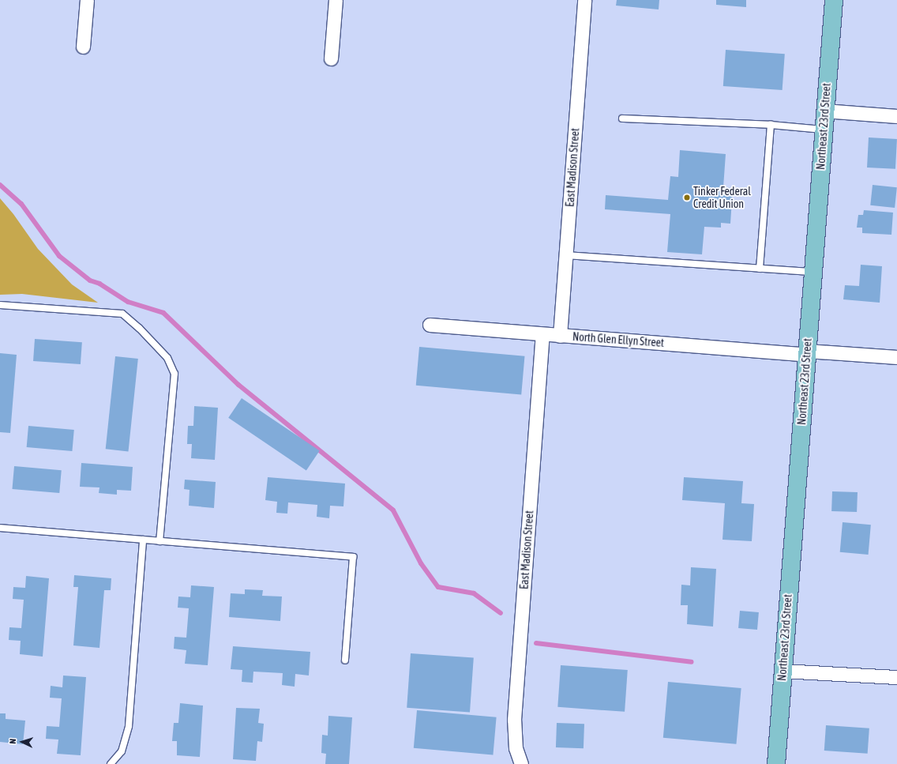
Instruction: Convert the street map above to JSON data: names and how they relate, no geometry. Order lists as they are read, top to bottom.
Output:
{
  "streets": {
    "main road": ["Northeast 23rd Street"],
    "street": ["East Madison Street", "North Glen Ellyn Street"]
  },
  "crossings": [
    ["Northeast 23rd Street", "North Glen Ellyn Street"],
    ["East Madison Street", "North Glen Ellyn Street"]
  ],
  "places": ["Tinker Federal Credit Union"],
  "north": "left"
}
